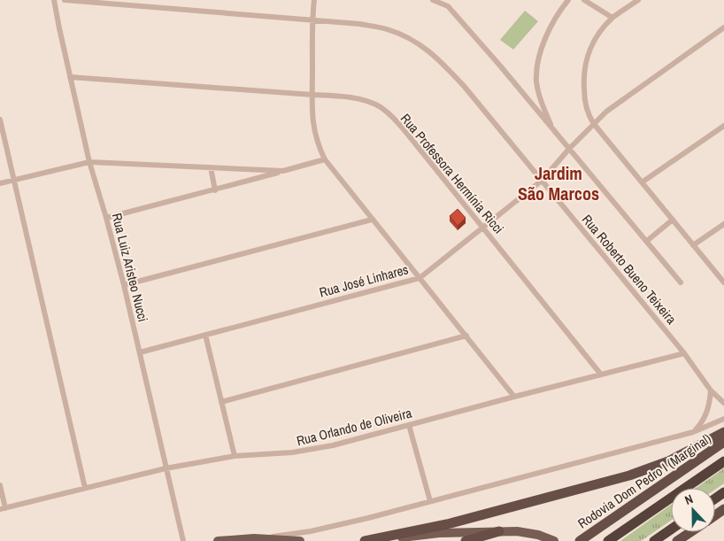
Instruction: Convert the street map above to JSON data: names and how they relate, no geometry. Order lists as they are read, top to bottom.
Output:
{
  "streets": {
    "highway": ["Rodovia Dom Pedro I (Marginal)"],
    "street": [
      "Rua Professora Hermínia Ricci",
      "Rua Luiz Aristeo Nucci",
      "Rua Roberto Bueno Teixeira",
      "Rua José Linhares",
      "Rua Orlando de Oliveira"
    ]
  },
  "crossings": [
    ["Rua Professora Hermínia Ricci", "Rua Luiz Aristeo Nucci"],
    ["Rua Professora Hermínia Ricci", "Rua José Linhares"],
    ["Rua Professora Hermínia Ricci", "Rua Orlando de Oliveira"],
    ["Rua Luiz Aristeo Nucci", "Rua José Linhares"],
    ["Rua Luiz Aristeo Nucci", "Rua Orlando de Oliveira"],
    ["Rua Roberto Bueno Teixeira", "Rua José Linhares"],
    ["Rua Roberto Bueno Teixeira", "Rua Orlando de Oliveira"]
  ],
  "districts": ["Jardim São Marcos"],
  "north": "top"
}
